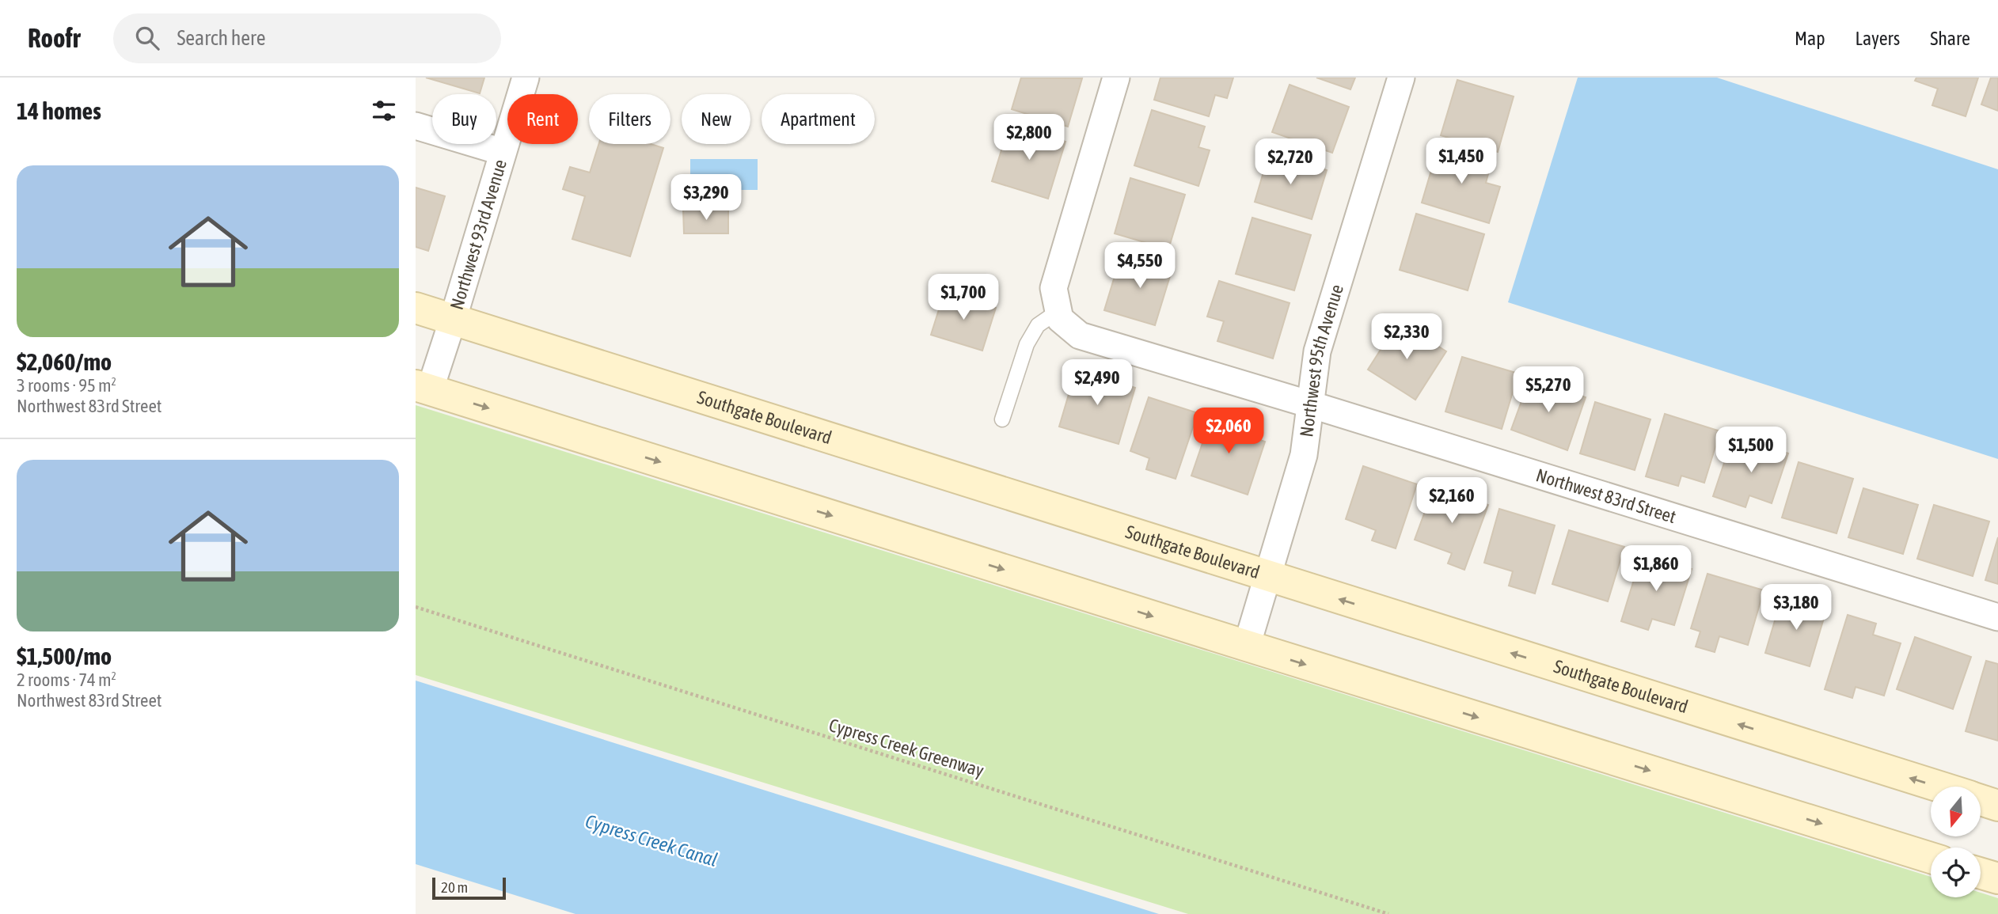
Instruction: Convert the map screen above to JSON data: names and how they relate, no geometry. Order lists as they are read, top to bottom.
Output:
{
  "streets": {
    "main road": ["Southgate Boulevard"],
    "street": ["Northwest 93rd Avenue", "Northwest 95th Avenue", "Northwest 83rd Street"],
    "path": ["Cypress Creek Greenway"]
  },
  "crossings": [
    ["Northwest 93rd Avenue", "Southgate Boulevard"],
    ["Northwest 95th Avenue", "Southgate Boulevard"],
    ["Northwest 95th Avenue", "Northwest 83rd Street"]
  ],
  "water": ["Cypress Creek Canal"],
  "scale_bar": "20 m",
  "north": "bottom",
  "page": {
    "header": "Roofr",
    "search": "Search here",
    "nav": ["Map", "Layers", "Share"],
    "heading": "14 homes",
    "chip": [
      "Buy",
      "Rent",
      "Filters",
      "New",
      "Apartment"
    ],
    "price": [
      "$2,800",
      "$1,450",
      "$2,720",
      "$3,290",
      "$4,550",
      "$1,700",
      "$2,330",
      "$2,490",
      "$5,270",
      "$2,060",
      "$1,500",
      "$2,160",
      "$1,860",
      "$3,180"
    ],
    "list": [
      {
        "name": "$2,060/mo",
        "note": "3 rooms · 95 m² · Northwest 83rd Street"
      },
      {
        "name": "$1,500/mo",
        "note": "2 rooms · 74 m² · Northwest 83rd Street"
      }
    ],
    "scale": "20 m"
  }
}
